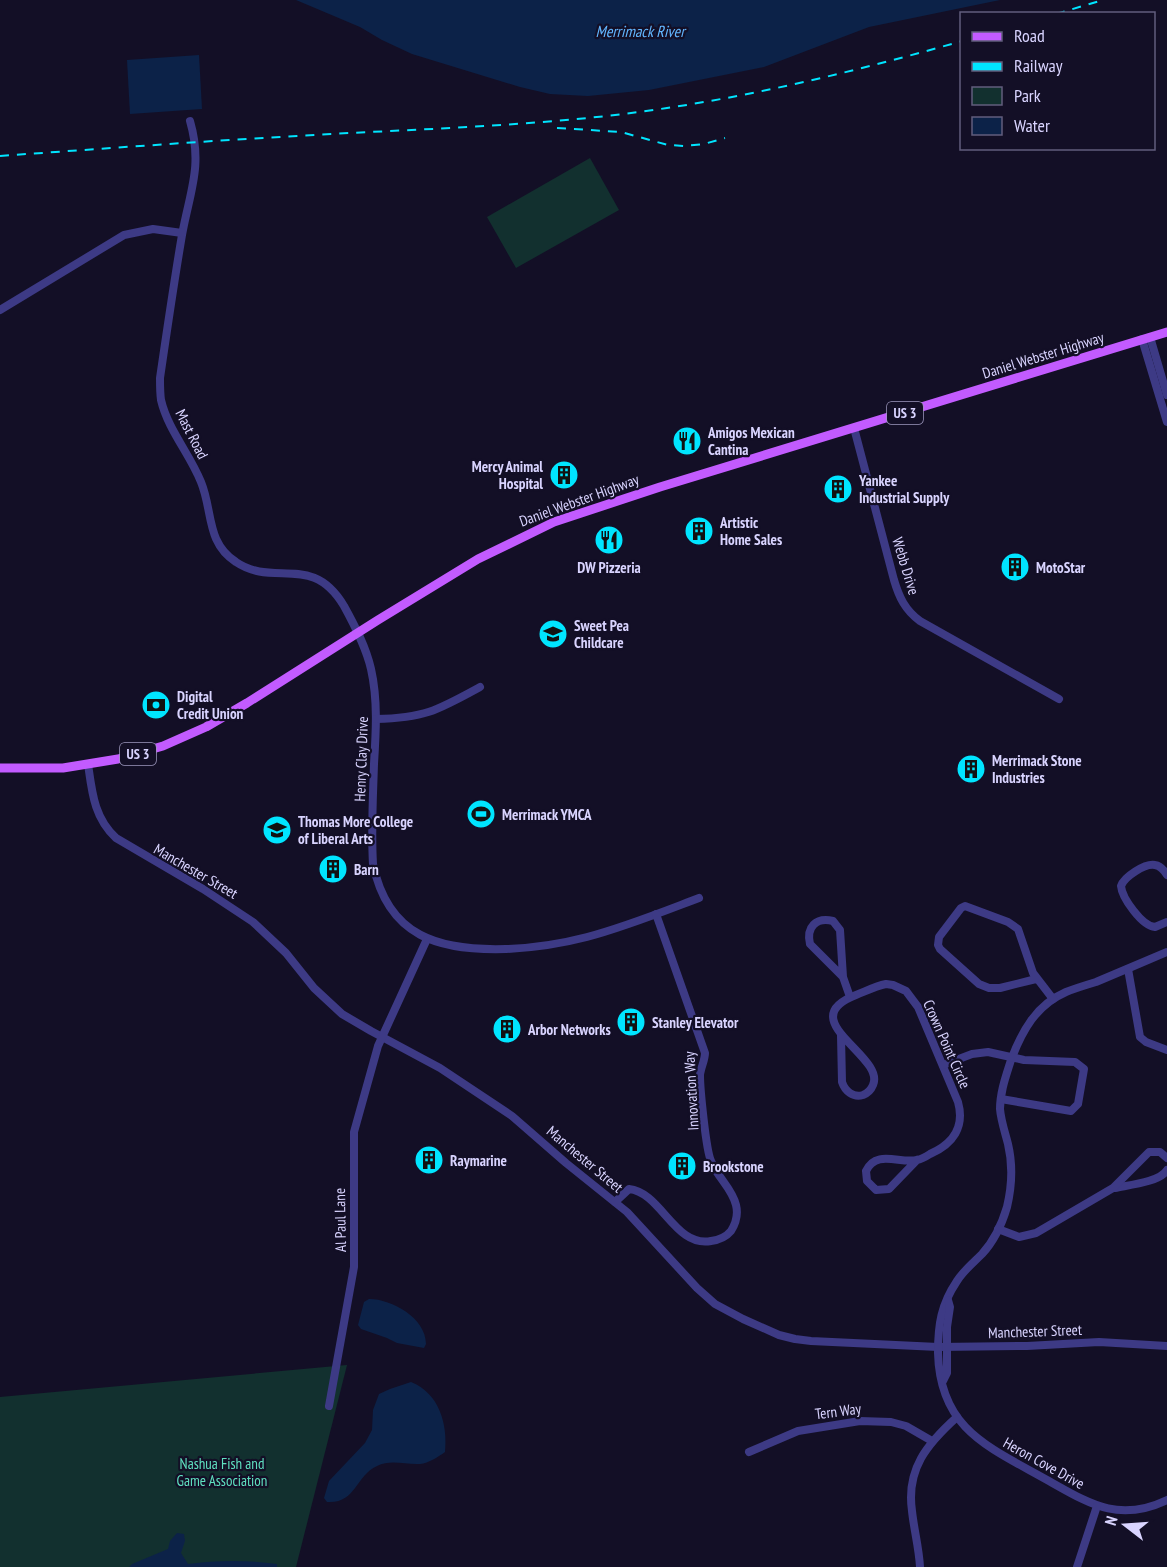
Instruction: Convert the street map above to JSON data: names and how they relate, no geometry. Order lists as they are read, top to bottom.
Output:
{
  "streets": {
    "main road": ["Daniel Webster Highway", "US 3"],
    "street": [
      "Mast Road",
      "Webb Drive",
      "Henry Clay Drive",
      "Manchester Street",
      "Crown Point Circle",
      "Innovation Way",
      "Al Paul Lane",
      "Tern Way",
      "Heron Cove Drive"
    ]
  },
  "crossings": [
    ["Daniel Webster Highway", "Mast Road"],
    ["Daniel Webster Highway", "Webb Drive"],
    ["Daniel Webster Highway", "Henry Clay Drive"],
    ["Daniel Webster Highway", "Manchester Street"],
    ["Mast Road", "Henry Clay Drive"],
    ["Henry Clay Drive", "Innovation Way"],
    ["Manchester Street", "Innovation Way"],
    ["Manchester Street", "Al Paul Lane"],
    ["Manchester Street", "Heron Cove Drive"]
  ],
  "water": ["Merrimack River"],
  "parks": ["Nashua Fish and Game Association"],
  "places": {
    "restaurant": ["Amigos Mexican Cantina", "DW Pizzeria"],
    "building": [
      "Mercy Animal Hospital",
      "Yankee Industrial Supply",
      "Artistic Home Sales",
      "MotoStar",
      "Merrimack Stone Industries",
      "Barn",
      "Stanley Elevator",
      "Arbor Networks",
      "Raymarine",
      "Brookstone"
    ],
    "school or university": ["Sweet Pea Childcare", "Thomas More College of Liberal Arts"],
    "bank": ["Digital Credit Union"],
    "sports": ["Merrimack YMCA"]
  },
  "legend": [
    "Road",
    "Railway",
    "Park",
    "Water"
  ],
  "north": "left"
}
